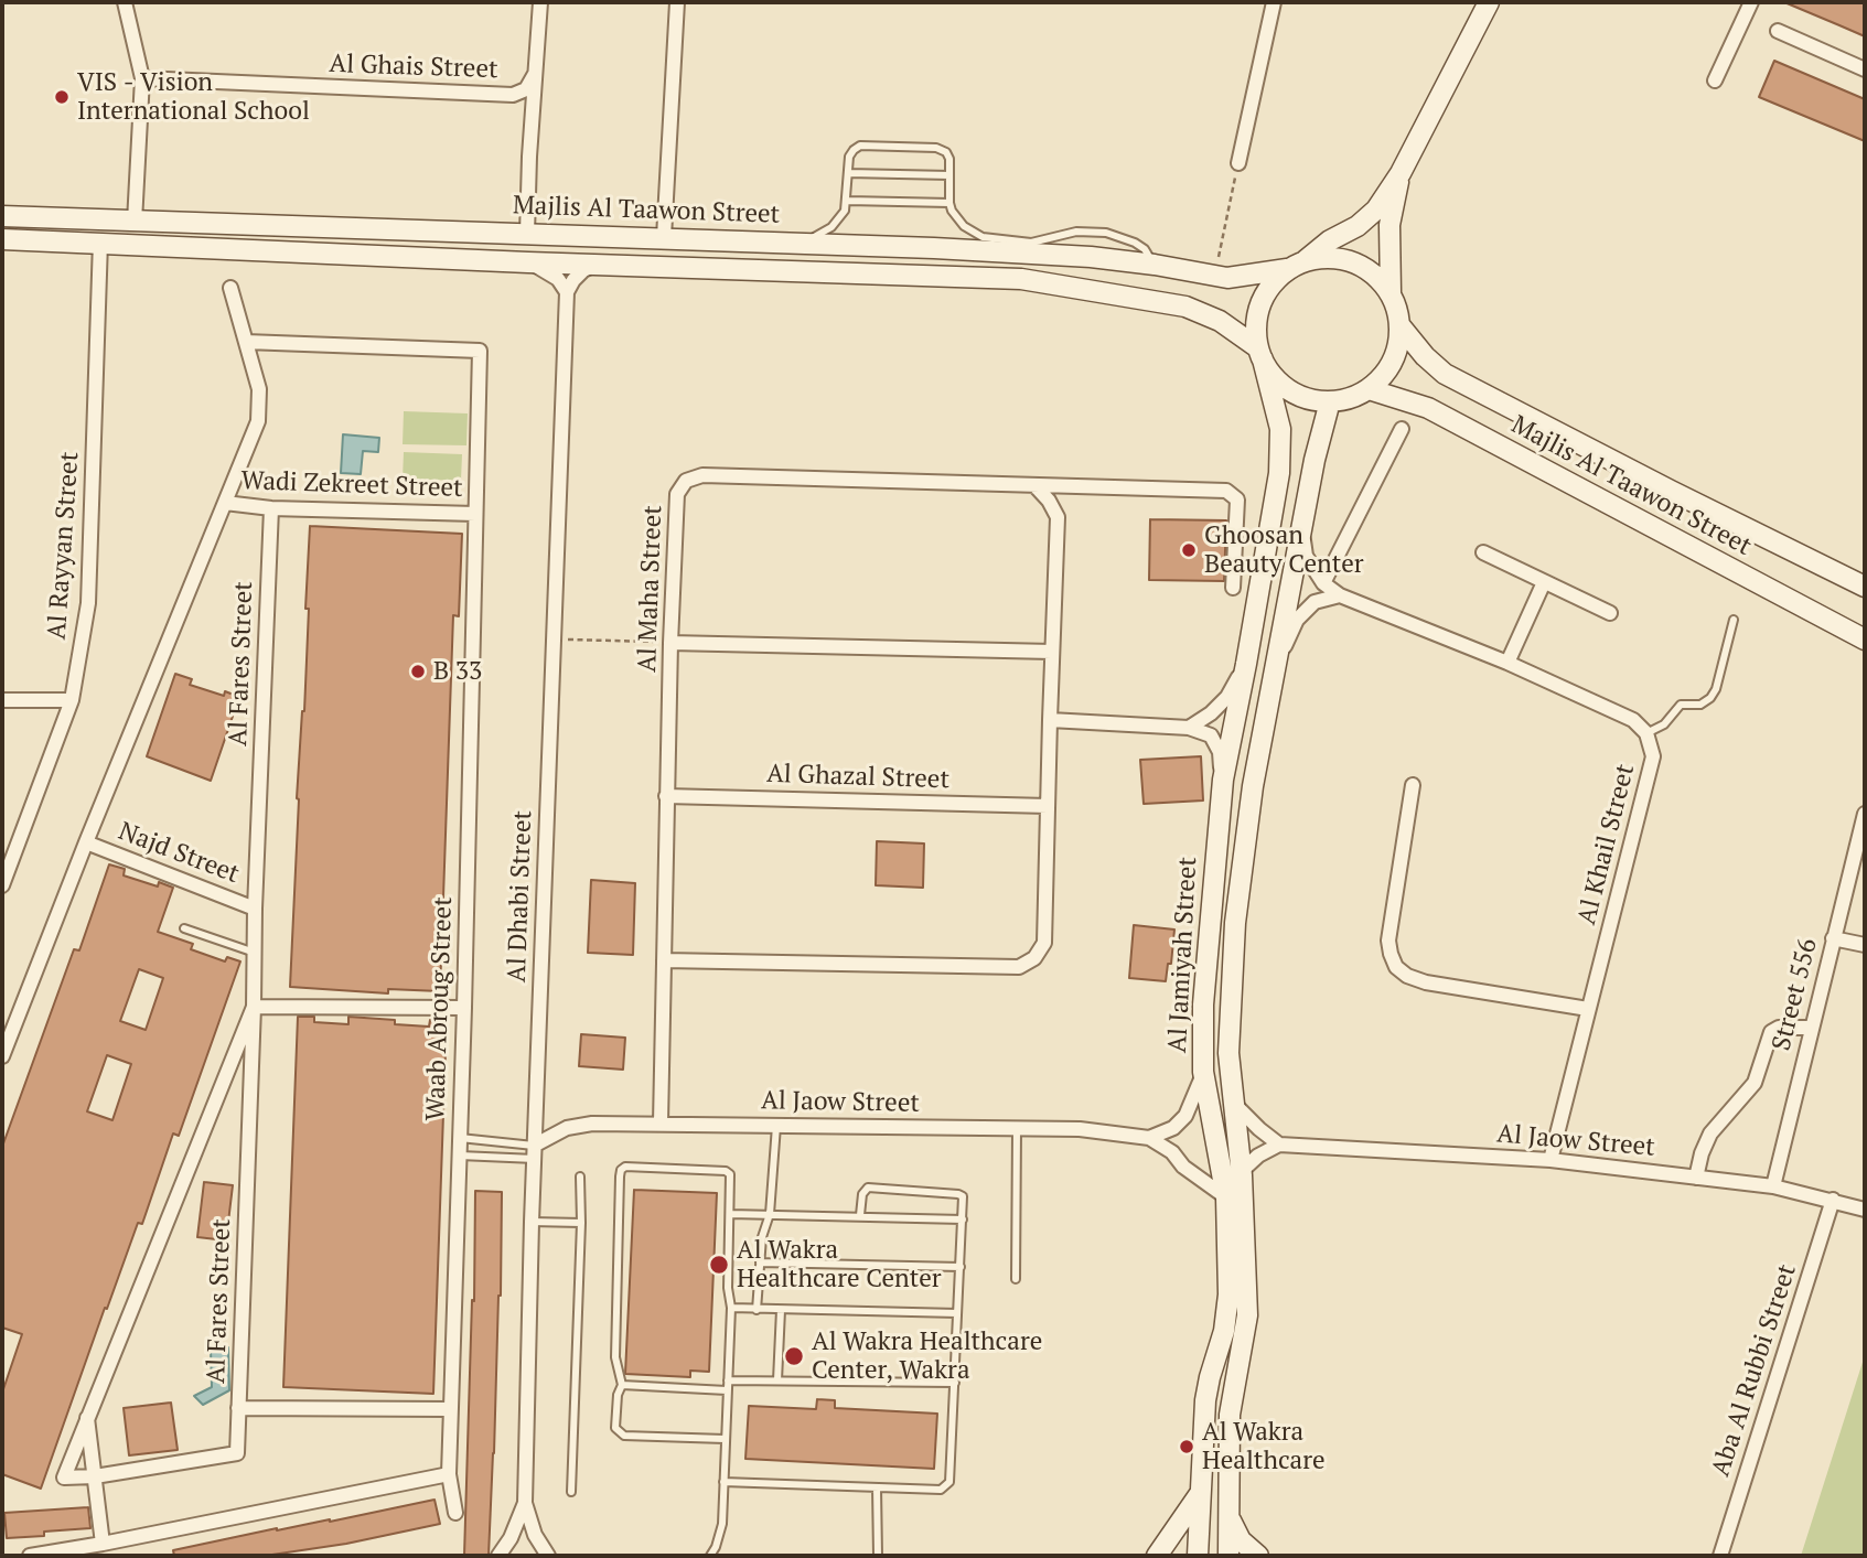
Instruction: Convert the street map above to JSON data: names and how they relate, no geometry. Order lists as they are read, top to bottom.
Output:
{
  "streets": {
    "main road": ["Majlis Al Taawon Street", "Al Jamiyah Street"],
    "street": [
      "Al Ghais Street",
      "Wadi Zekreet Street",
      "Al Rayyan Street",
      "Al Maha Street",
      "Al Fares Street",
      "Al Ghazal Street",
      "Al Khail Street",
      "Najd Street",
      "Al Dhabi Street",
      "Street 556",
      "Waab Abroug Street",
      "Al Jaow Street",
      "Aba Al Rubbi Street"
    ]
  },
  "crossings": [
    ["Majlis Al Taawon Street", "Al Jamiyah Street"],
    ["Wadi Zekreet Street", "Al Fares Street"],
    ["Wadi Zekreet Street", "Waab Abroug Street"],
    ["Al Maha Street", "Al Ghazal Street"],
    ["Al Maha Street", "Al Jaow Street"],
    ["Al Fares Street", "Najd Street"],
    ["Al Khail Street", "Al Jamiyah Street"],
    ["Al Khail Street", "Al Jaow Street"],
    ["Al Dhabi Street", "Al Jaow Street"],
    ["Street 556", "Al Jaow Street"],
    ["Al Jaow Street", "Aba Al Rubbi Street"]
  ],
  "places": [
    "VIS - Vision International School",
    "Ghoosan Beauty Center",
    "B 33",
    "Al Wakra Healthcare Center",
    "Al Wakra Healthcare Center, Wakra",
    "Al Wakra Healthcare"
  ]
}
